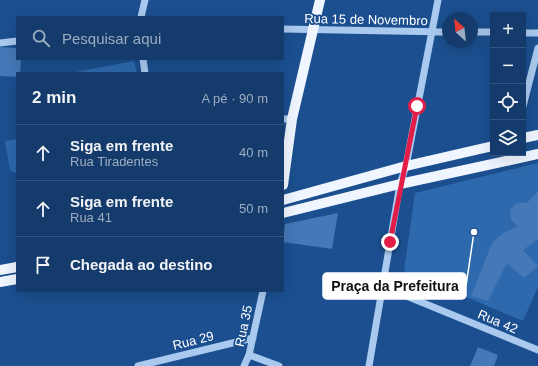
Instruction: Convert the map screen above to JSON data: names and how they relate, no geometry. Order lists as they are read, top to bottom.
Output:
{
  "streets": {
    "street": [
      "Rua 15 de Novembro",
      "Rua 42",
      "Rua 35",
      "Rua 29"
    ]
  },
  "crossings": [
    ["Rua 35", "Rua 29"]
  ],
  "places": ["Praça da Prefeitura"],
  "north": "top left",
  "page": {
    "map_buttons": ["+", "−"],
    "search": "Pesquisar aqui",
    "heading": ["2 min", "A pé · 90 m"],
    "list": [
      ["Siga em frente", "Rua Tiradentes", "40 m"],
      ["Siga em frente", "Rua 41", "50 m"],
      "Chegada ao destino"
    ]
  }
}
